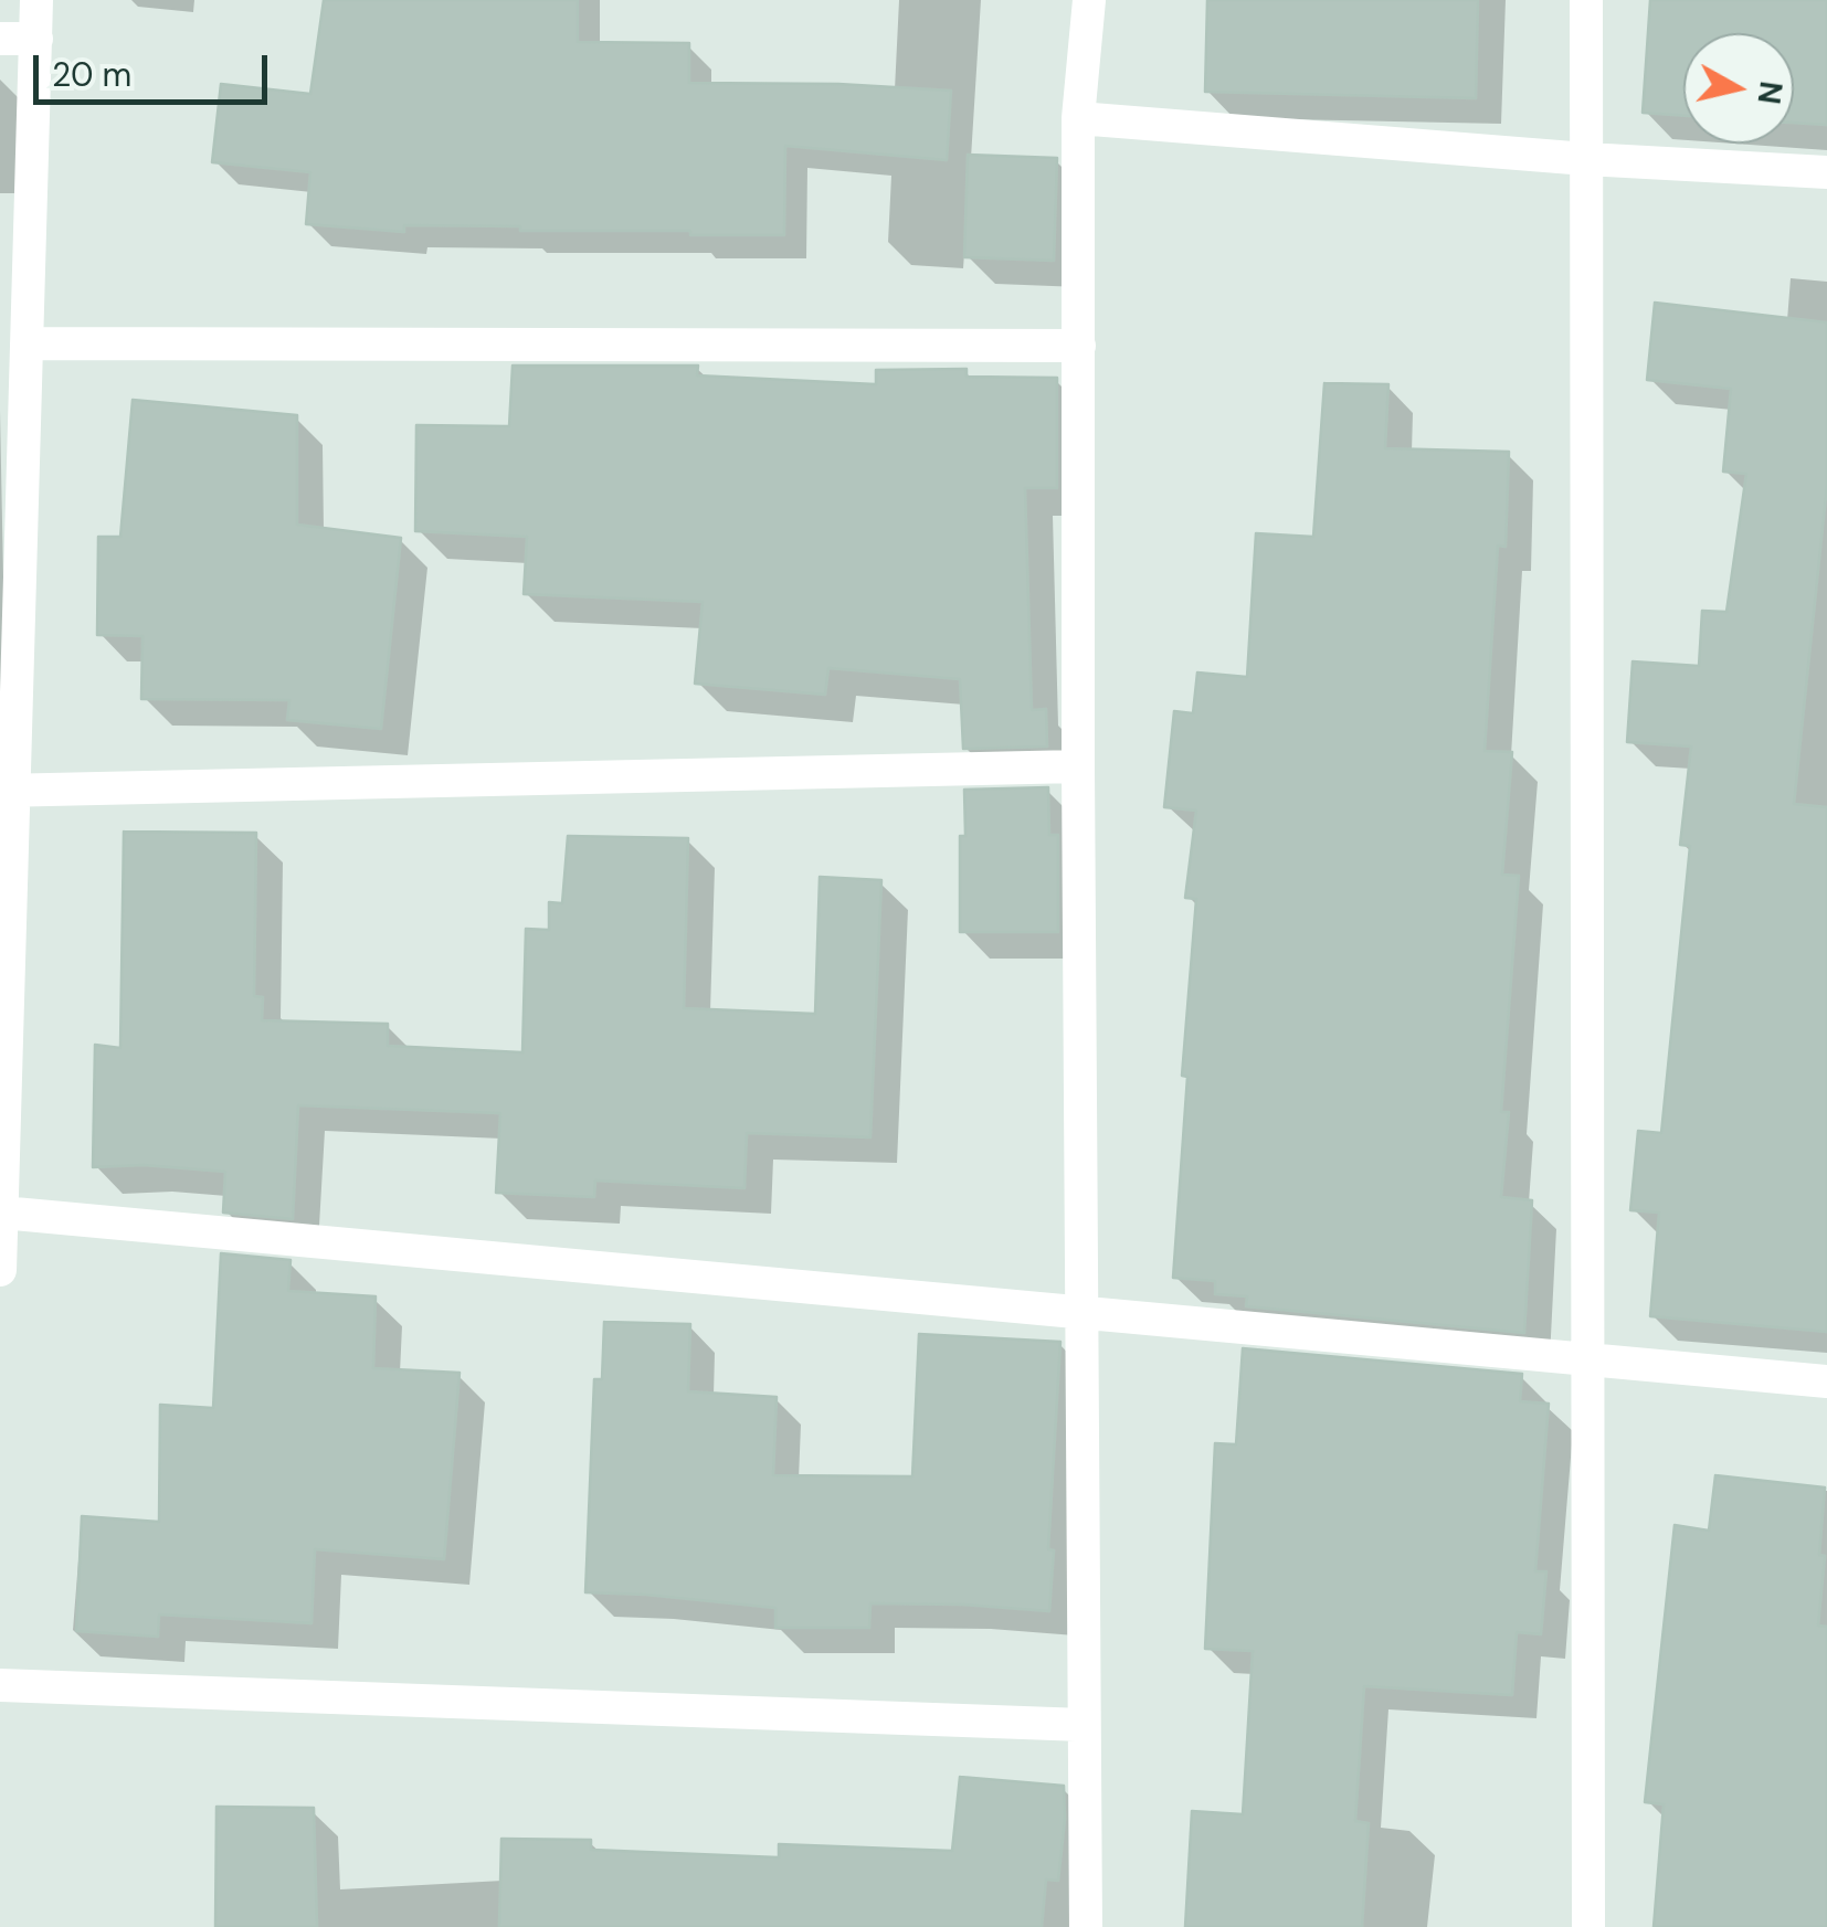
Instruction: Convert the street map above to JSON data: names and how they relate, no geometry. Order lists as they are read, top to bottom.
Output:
{
  "scale_bar": "20 m",
  "north": "right"
}
